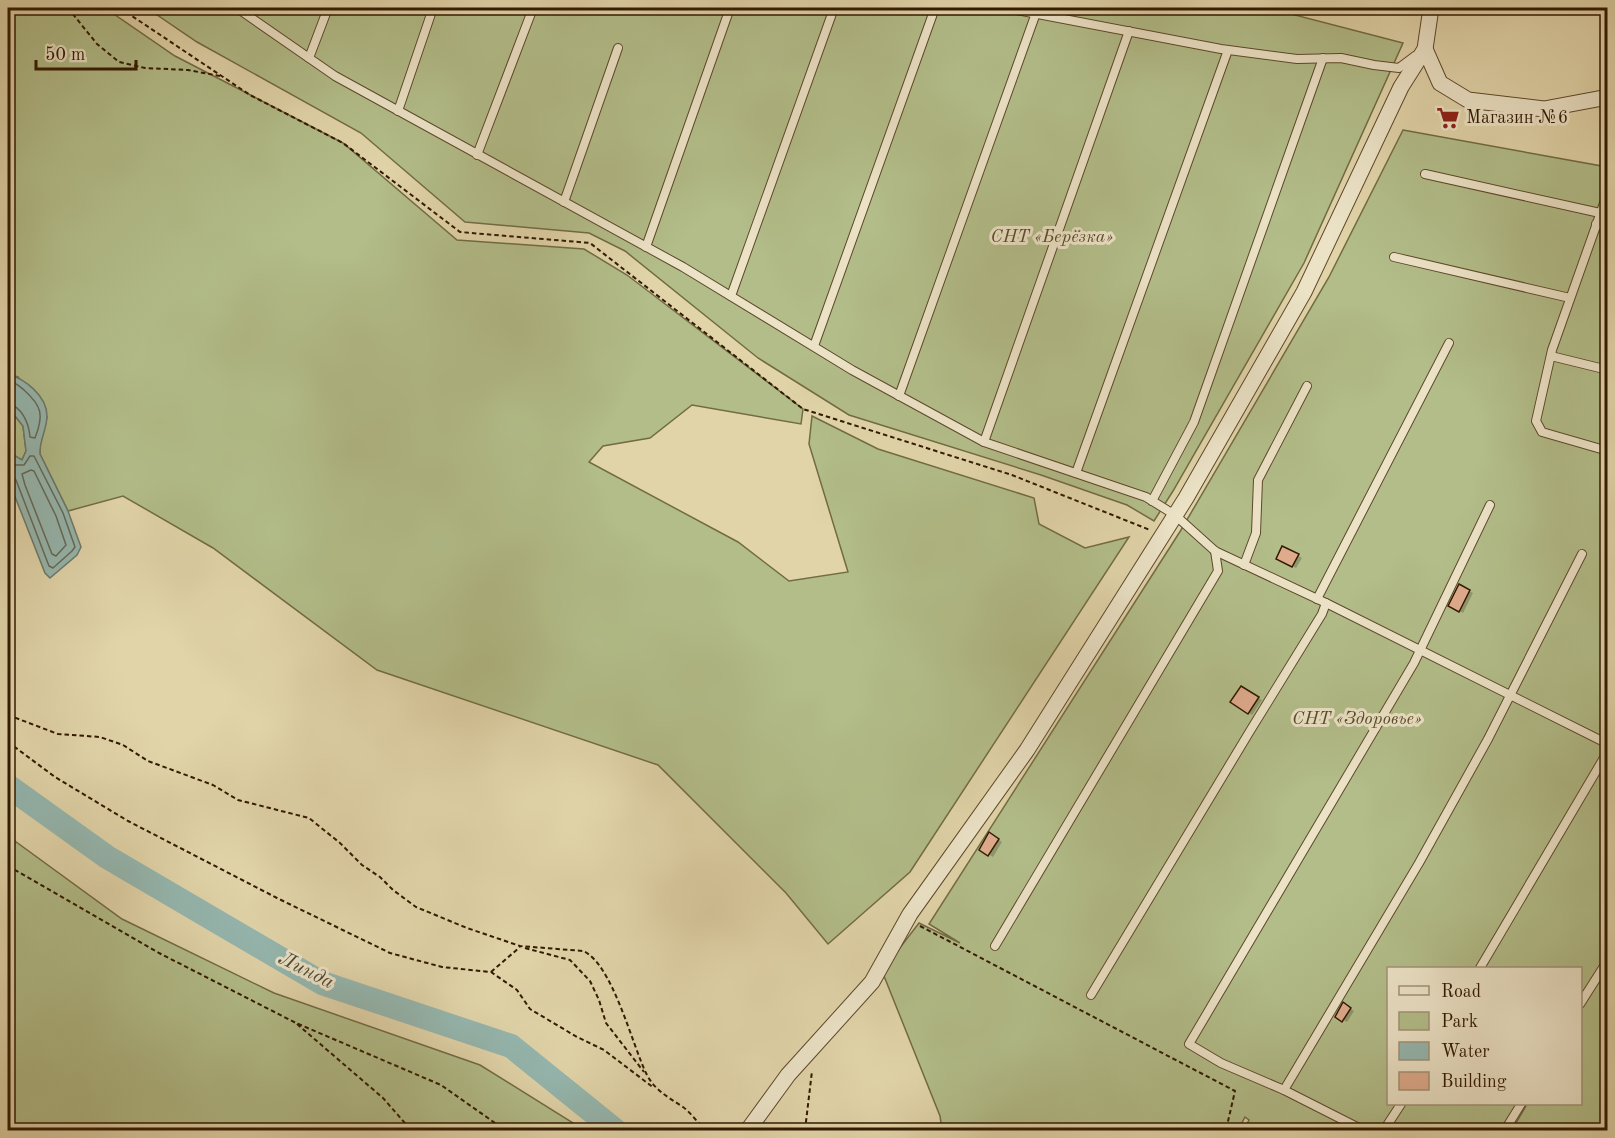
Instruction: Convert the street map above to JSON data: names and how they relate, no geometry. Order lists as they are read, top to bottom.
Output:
{
  "water": ["Линда"],
  "parks": ["СНТ «Берёзка»", "СНТ «Здоровье»"],
  "places": {
    "supermarket": ["Магазин №6"]
  },
  "legend": [
    "Road",
    "Park",
    "Water",
    "Building"
  ],
  "scale_bar": "50 m"
}
